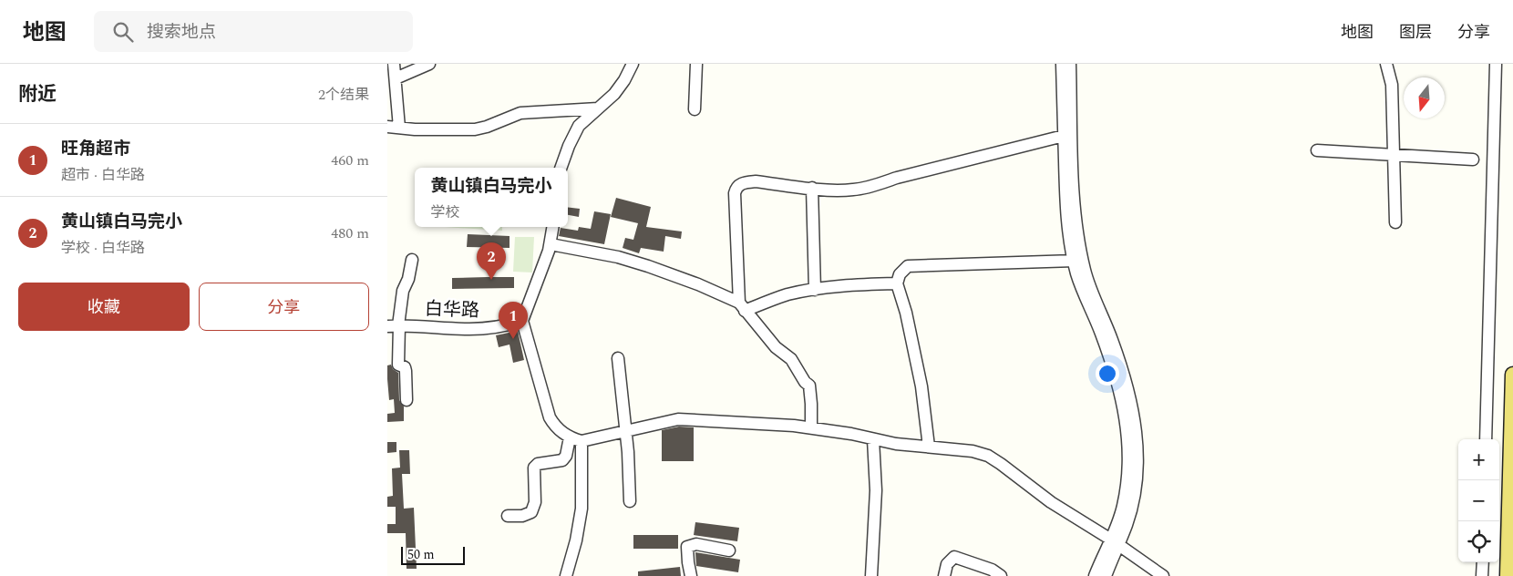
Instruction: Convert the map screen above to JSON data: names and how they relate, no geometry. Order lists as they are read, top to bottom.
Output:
{
  "streets": {
    "street": ["白华路"]
  },
  "scale_bar": "50 m",
  "north": "bottom",
  "page": {
    "header": "地图",
    "search": "搜索地点",
    "nav": ["地图", "图层", "分享"],
    "heading": ["附近", "2个结果"],
    "list": [
      {
        "mark": "1",
        "name": "旺角超市",
        "note": "超市 · 白华路",
        "value": "460 m"
      },
      {
        "mark": "2",
        "name": "黄山镇白马完小",
        "note": "学校 · 白华路",
        "value": "480 m"
      }
    ],
    "popup": ["黄山镇白马完小", "学校"],
    "pins": ["2", "1"],
    "buttons": ["收藏", "分享"],
    "map_buttons": ["+", "−"],
    "scale": "50 m"
  }
}
